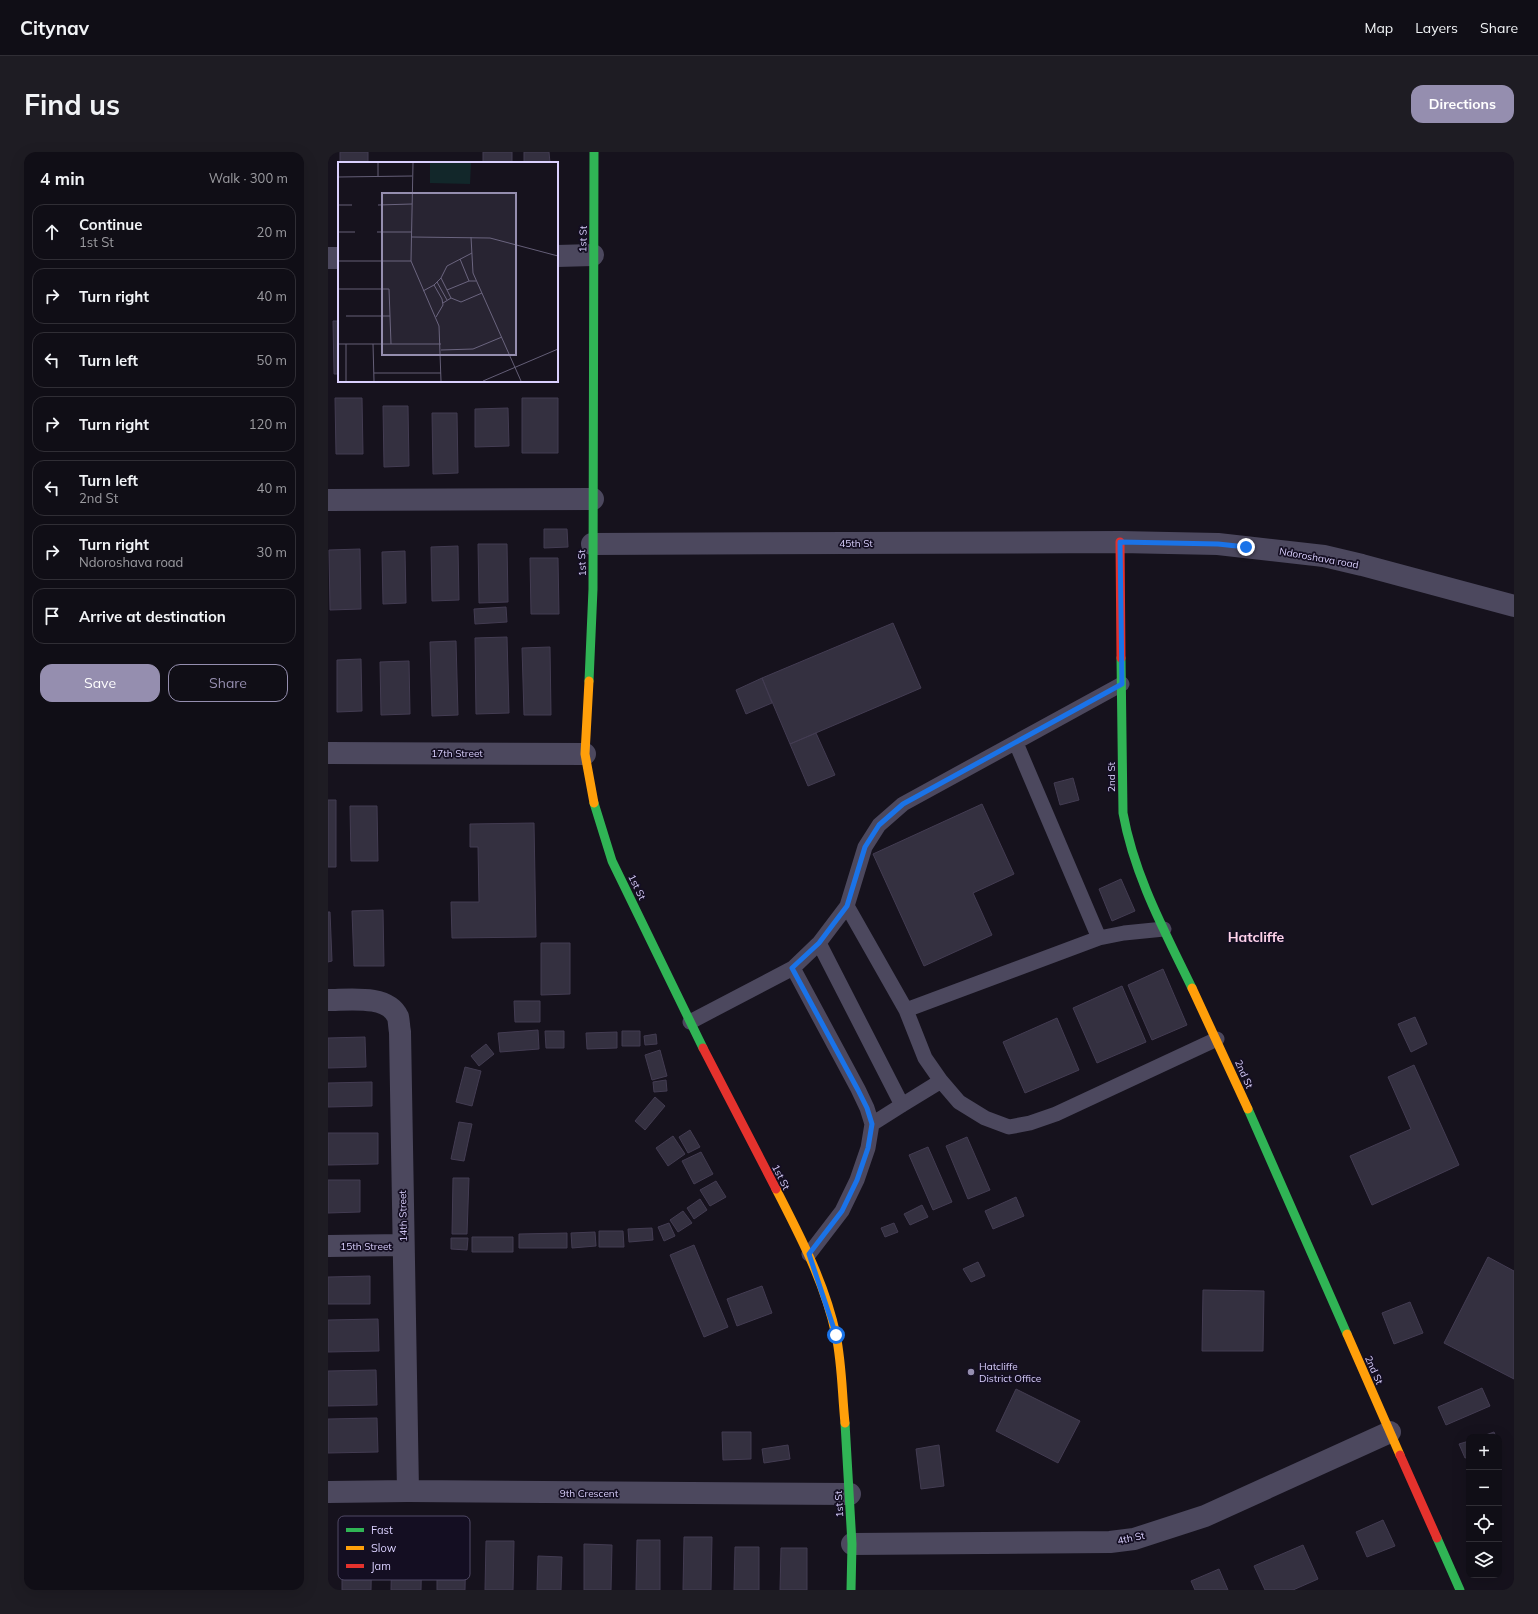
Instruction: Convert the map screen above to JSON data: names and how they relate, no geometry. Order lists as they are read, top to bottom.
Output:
{
  "streets": {
    "street": [
      "1st St",
      "45th St",
      "Ndoroshava road",
      "17th Street",
      "2nd St",
      "14th Street",
      "15th Street",
      "9th Crescent",
      "4th St"
    ]
  },
  "crossings": [
    ["1st St", "45th St"],
    ["1st St", "17th Street"],
    ["1st St", "9th Crescent"],
    ["1st St", "4th St"],
    ["45th St", "Ndoroshava road"],
    ["45th St", "2nd St"],
    ["Ndoroshava road", "2nd St"],
    ["2nd St", "4th St"],
    ["14th Street", "15th Street"],
    ["14th Street", "9th Crescent"]
  ],
  "districts": ["Hatcliffe"],
  "places": ["Hatcliffe District Office"],
  "legend": ["Fast", "Slow", "Jam"],
  "page": {
    "header": "Citynav",
    "nav": ["Map", "Layers", "Share"],
    "buttons": [
      "Directions",
      ["Save", "Share"]
    ],
    "title": "Find us",
    "heading": ["4 min", "Walk · 300 m"],
    "list": [
      ["Continue", "1st St", "20 m"],
      ["Turn right", "40 m"],
      ["Turn left", "50 m"],
      ["Turn right", "120 m"],
      ["Turn left", "2nd St", "40 m"],
      ["Turn right", "Ndoroshava road", "30 m"],
      "Arrive at destination"
    ],
    "map_buttons": ["+", "−"]
  }
}
